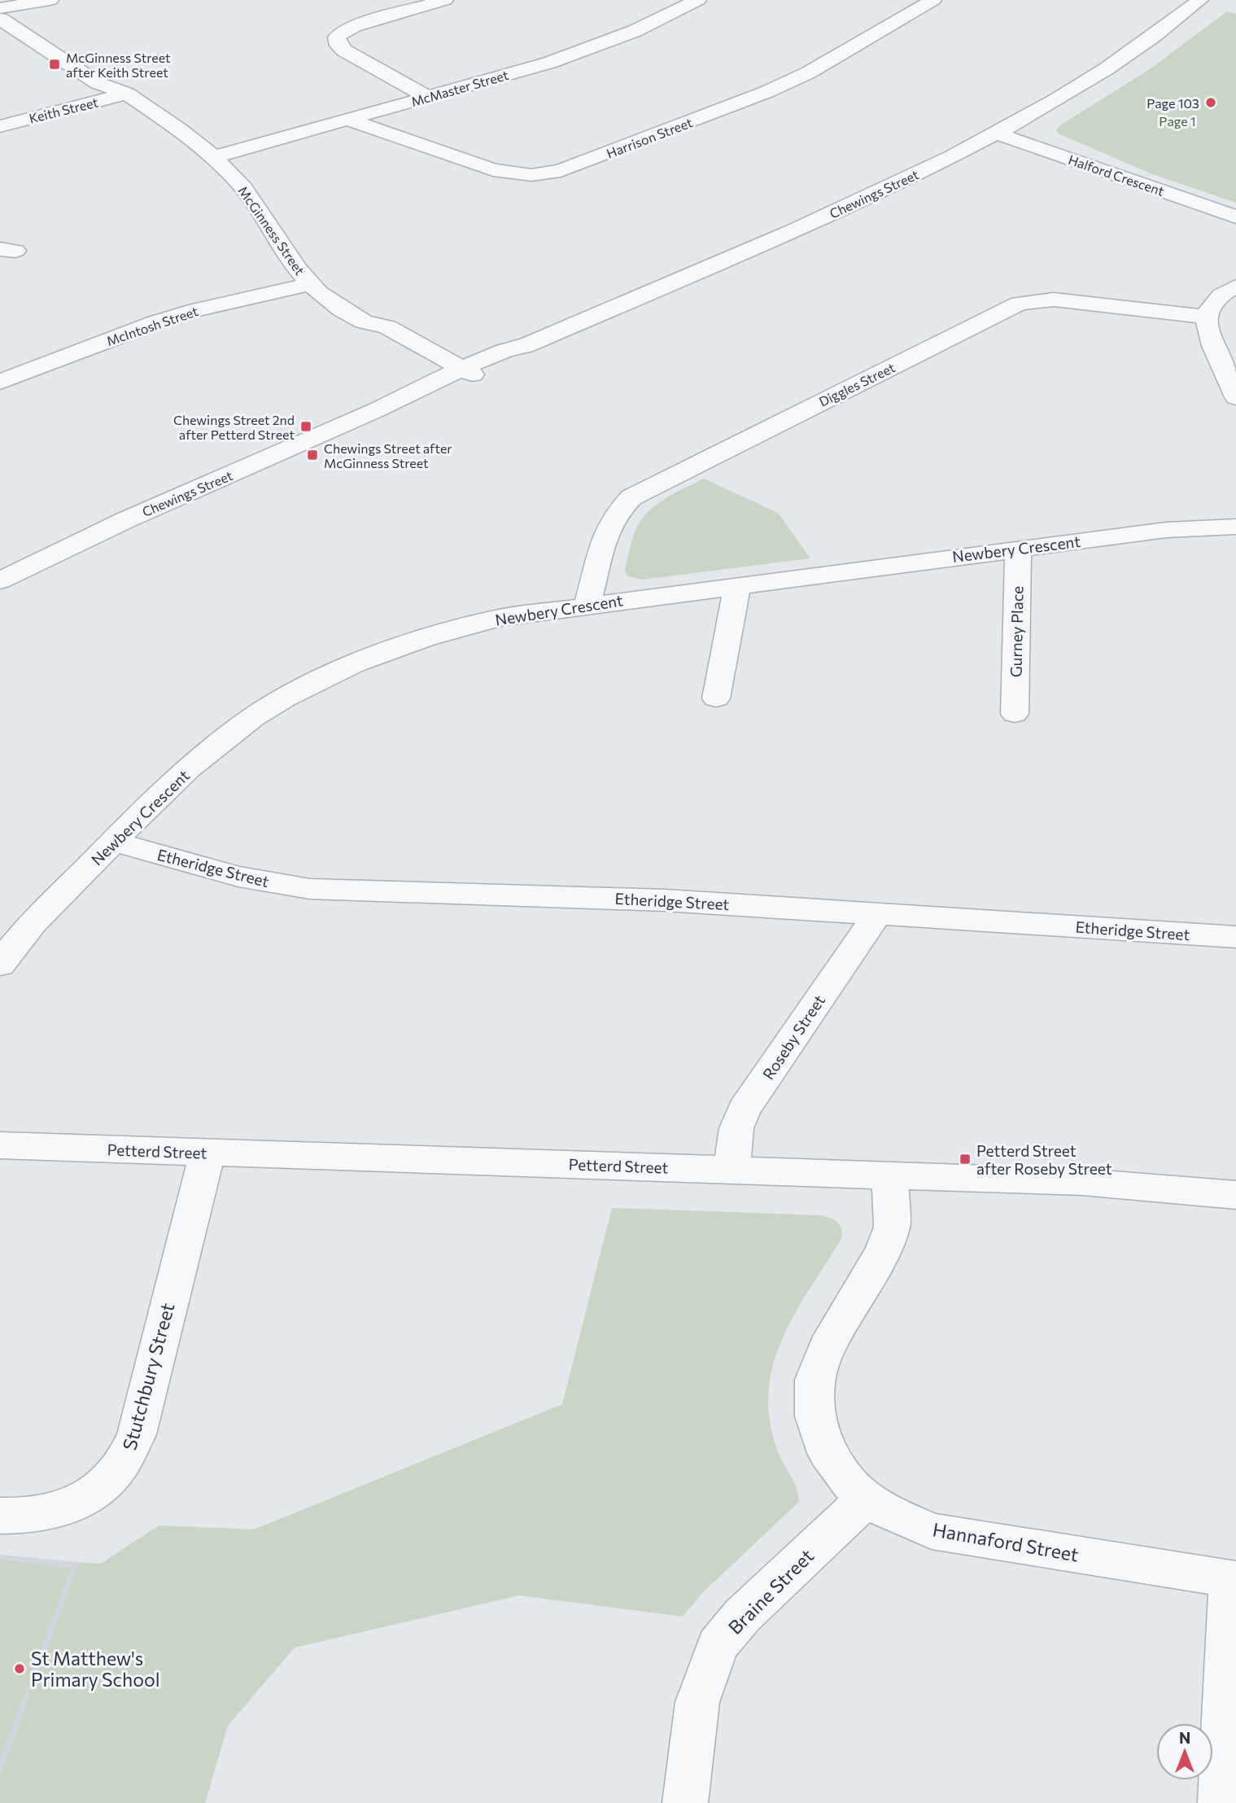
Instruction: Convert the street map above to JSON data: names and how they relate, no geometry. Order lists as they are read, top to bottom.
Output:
{
  "streets": {
    "street": [
      "McMaster Street",
      "Keith Street",
      "Harrison Street",
      "Halford Crescent",
      "Chewings Street",
      "McGinness Street",
      "McIntosh Street",
      "Diggles Street",
      "Newbery Crescent",
      "Gurney Place",
      "Etheridge Street",
      "Roseby Street",
      "Petterd Street",
      "Stutchbury Street",
      "Hannaford Street",
      "Braine Street"
    ]
  },
  "crossings": [
    ["McMaster Street", "Harrison Street"],
    ["McMaster Street", "McGinness Street"],
    ["Keith Street", "McGinness Street"],
    ["Halford Crescent", "Chewings Street"],
    ["Chewings Street", "McGinness Street"],
    ["McGinness Street", "McIntosh Street"],
    ["Diggles Street", "Newbery Crescent"],
    ["Newbery Crescent", "Gurney Place"],
    ["Newbery Crescent", "Etheridge Street"],
    ["Etheridge Street", "Roseby Street"],
    ["Roseby Street", "Petterd Street"],
    ["Petterd Street", "Stutchbury Street"],
    ["Petterd Street", "Hannaford Street"],
    ["Hannaford Street", "Braine Street"]
  ],
  "parks": ["Page 1"],
  "places": {
    "transit": [
      "McGinness Street after Keith Street",
      "Chewings Street 2nd after Petterd Street",
      "Chewings Street after McGinness Street",
      "Petterd Street after Roseby Street"
    ],
    "other": ["Page 103", "St Matthew's Primary School"]
  },
  "north": "top"
}
